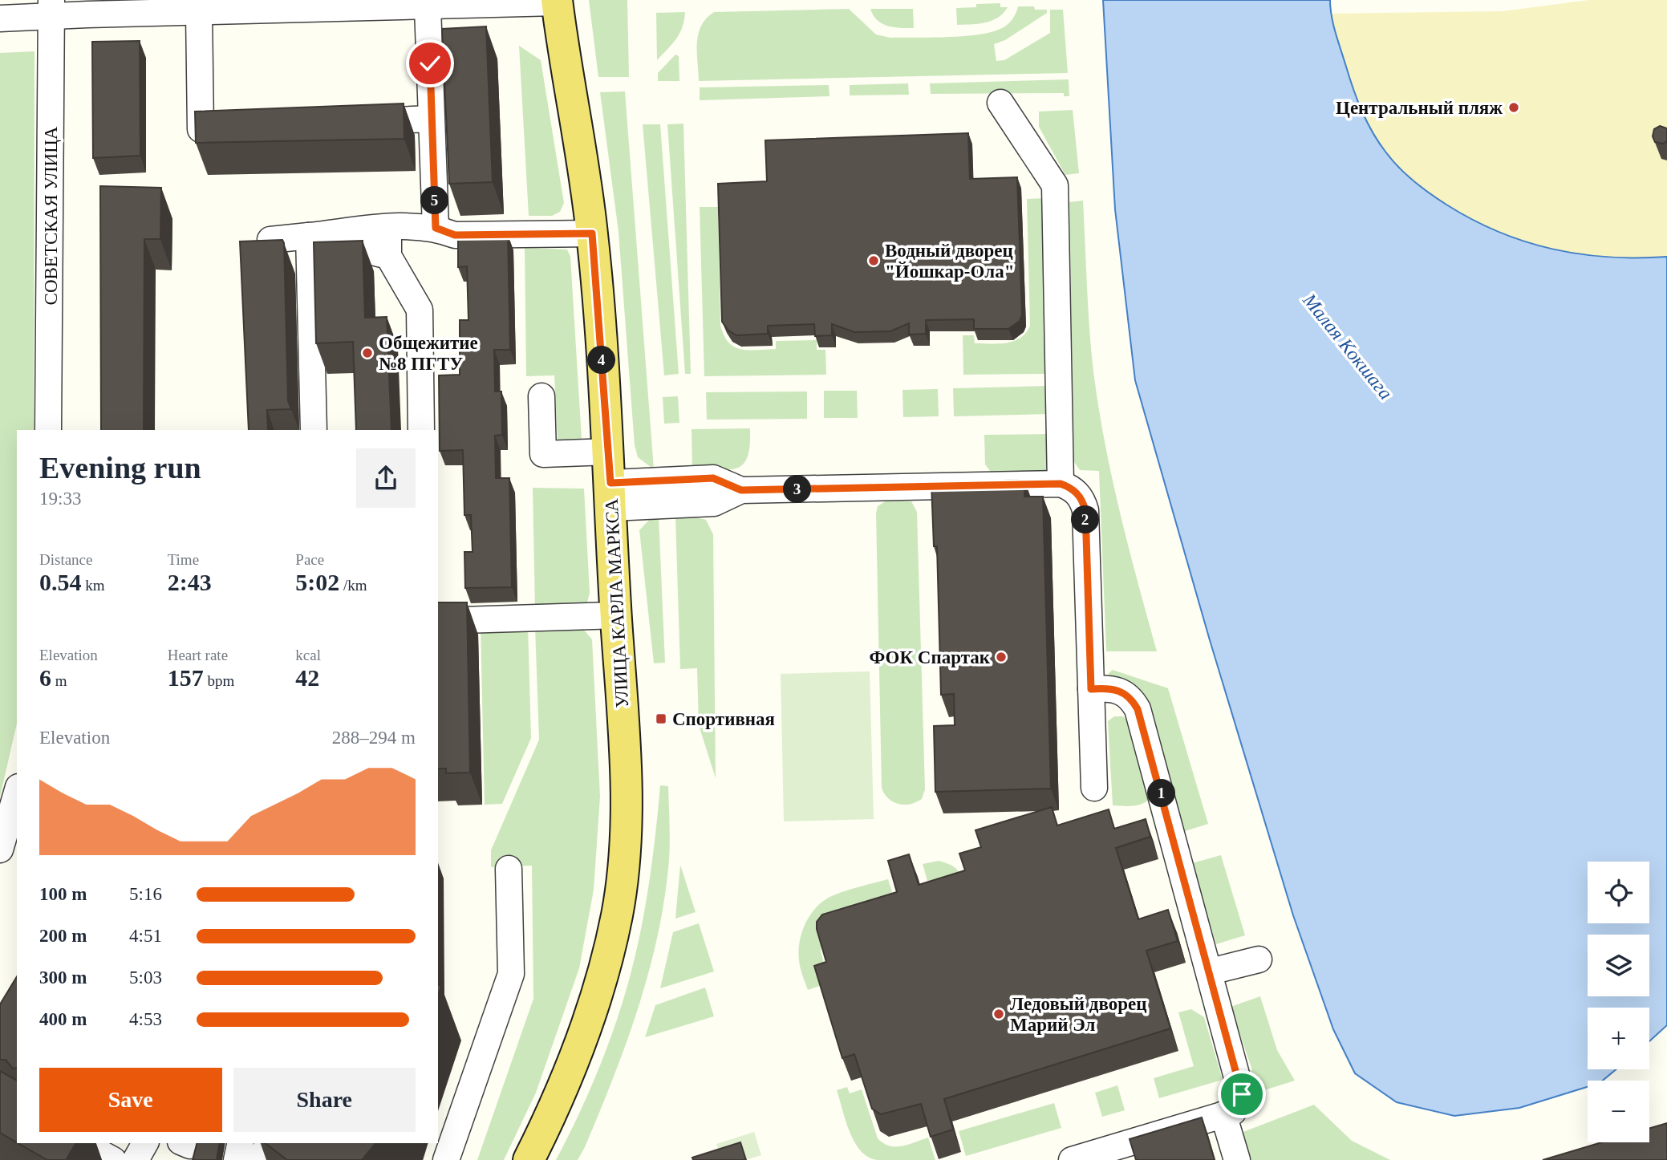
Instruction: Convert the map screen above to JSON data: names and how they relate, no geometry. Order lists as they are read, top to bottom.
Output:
{
  "streets": {
    "main road": ["УЛИЦА КАРЛА МАРКСА"],
    "street": ["СОВЕТСКАЯ УЛИЦА"]
  },
  "water": ["Малая Кокшага"],
  "places": {
    "other": [
      "Центральный пляж",
      "Водный дворец \"Йошкар-Ола\"",
      "Общежитие №8 ПГТУ",
      "ФОК Спартак",
      "Ледовый дворец Марий Эл"
    ],
    "transit": ["Спортивная"]
  },
  "page": {
    "pins": [
      "5",
      "4",
      "3",
      "2",
      "1"
    ],
    "heading": ["Evening run", "19:33"],
    "stats": [
      ["Distance", "0.54 km"],
      ["Time", "2:43"],
      ["Pace", "5:02 /km"],
      ["Elevation", "6 m"],
      ["Heart rate", "157 bpm"],
      ["kcal", "42"]
    ],
    "chart": ["Elevation", "288–294 m"],
    "map_buttons": ["+", "−"],
    "list": [
      {
        "name": "100 m",
        "note": "5:16"
      },
      {
        "name": "200 m",
        "note": "4:51"
      },
      {
        "name": "300 m",
        "note": "5:03"
      },
      {
        "name": "400 m",
        "note": "4:53"
      }
    ],
    "buttons": ["Save", "Share"]
  }
}
